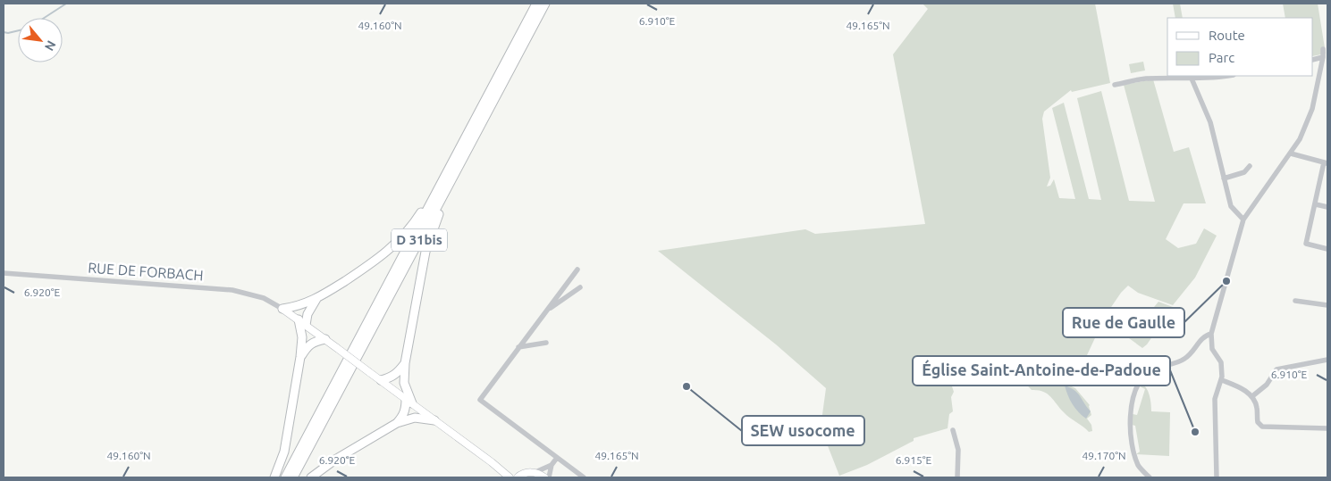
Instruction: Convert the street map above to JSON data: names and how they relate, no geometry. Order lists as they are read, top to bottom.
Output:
{
  "streets": {
    "highway": ["D 31bis"],
    "street": ["RUE DE FORBACH"]
  },
  "places": ["Rue de Gaulle", "SEW usocome", "Église Saint-Antoine-de-Padoue"],
  "legend": ["Route", "Parc"],
  "north": "bottom right",
  "coordinates": [
    "6.910°E",
    "49.160°N",
    "49.165°N",
    "6.920°E",
    "49.170°N",
    "6.915°E"
  ]
}
